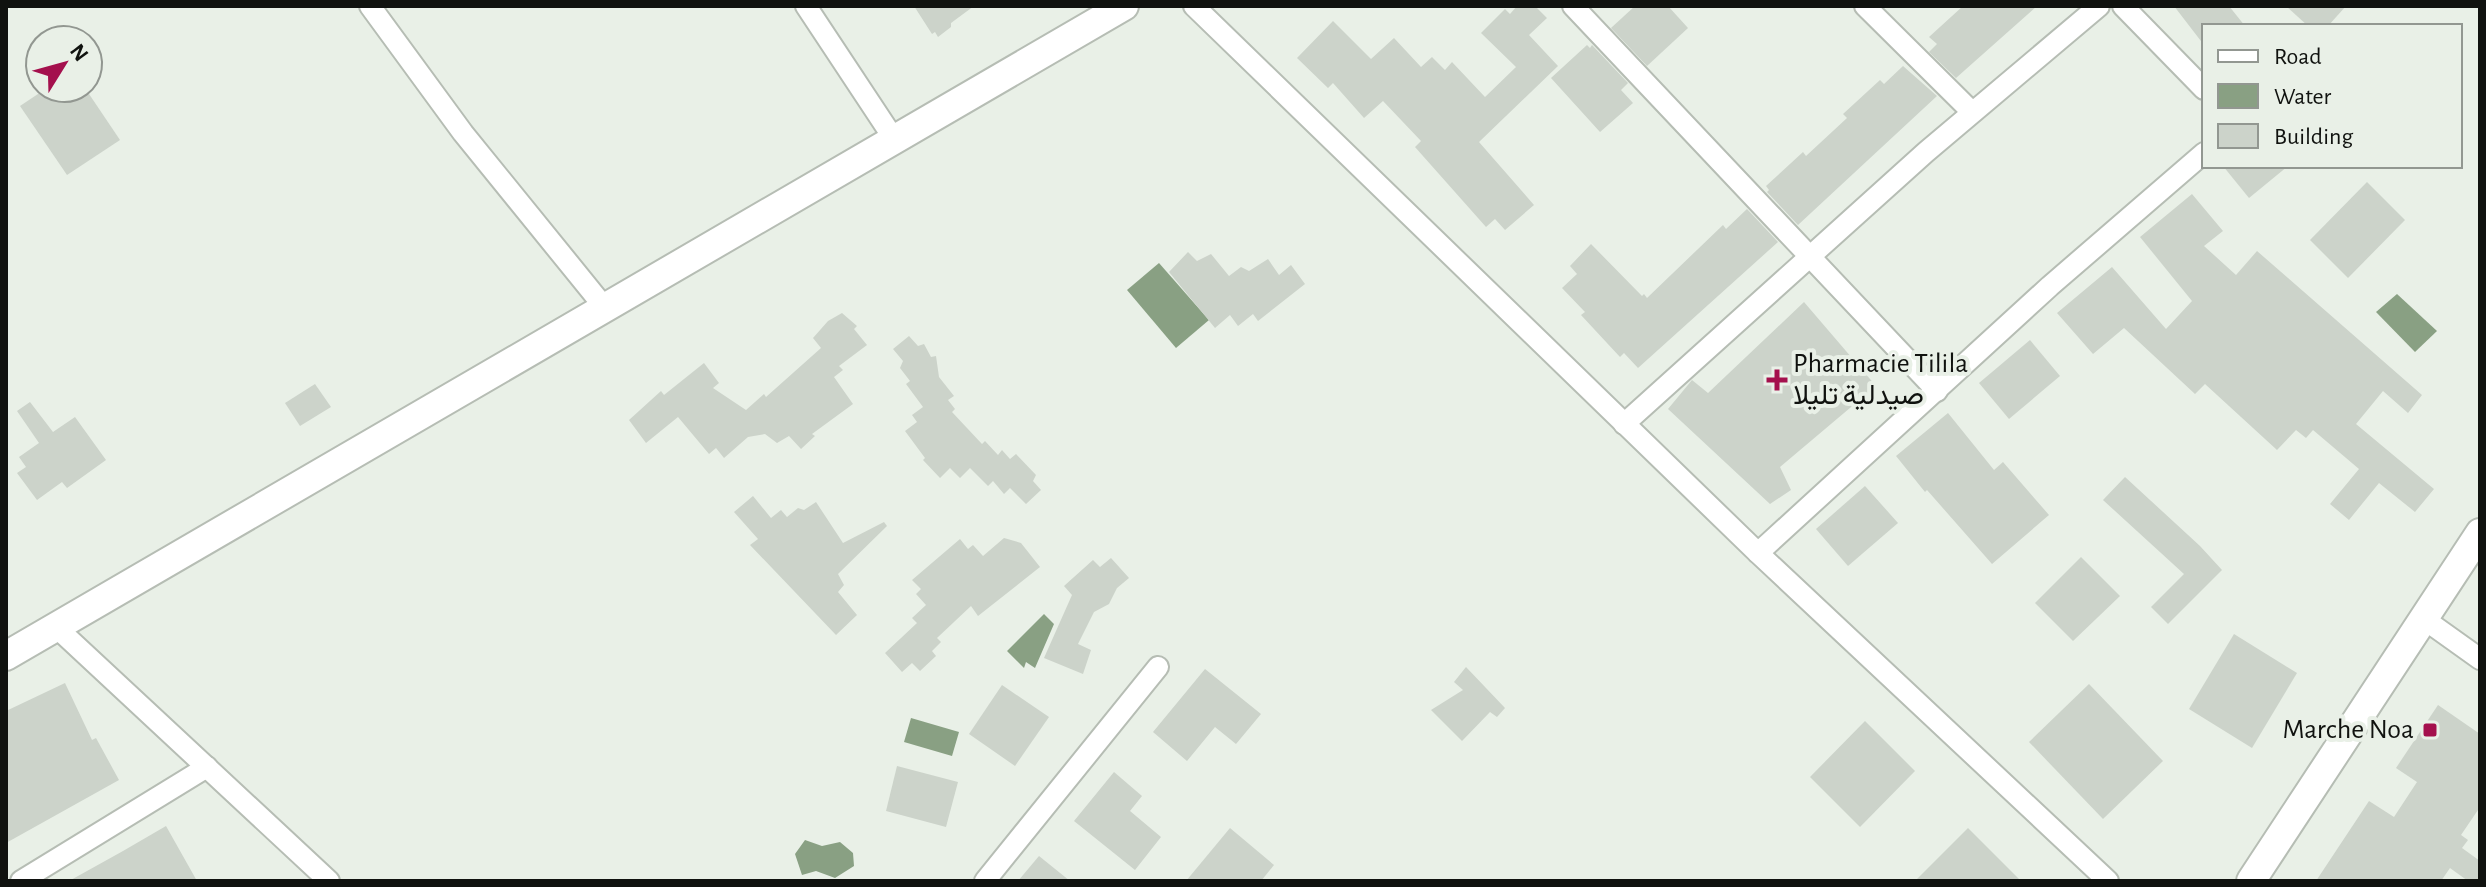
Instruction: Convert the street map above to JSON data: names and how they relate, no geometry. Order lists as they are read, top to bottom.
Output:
{
  "places": {
    "health": ["Pharmacie Tilila صيدلية تليلا"],
    "transit": ["Marche Noa"]
  },
  "legend": ["Road", "Water", "Building"],
  "north": "top right"
}
